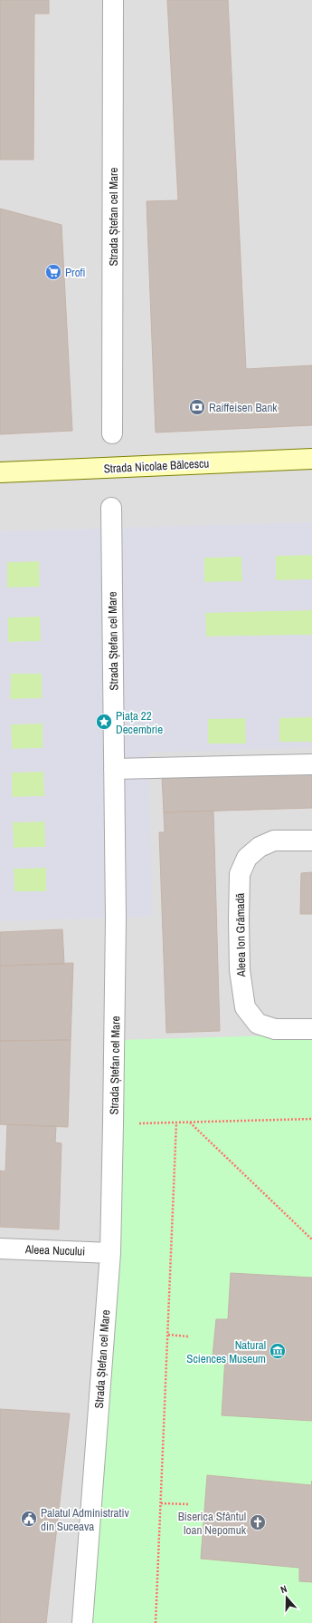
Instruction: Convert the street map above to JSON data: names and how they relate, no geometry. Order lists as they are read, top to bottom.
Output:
{
  "streets": {
    "main road": ["Strada Nicolae Bălcescu"],
    "street": ["Strada Ștefan cel Mare", "Aleea Ion Grămadă", "Aleea Nucului"]
  },
  "crossings": [
    ["Strada Ștefan cel Mare", "Aleea Nucului"]
  ],
  "places": {
    "supermarket": ["Profi"],
    "bank": ["Raiffeisen Bank"],
    "place": ["Piața 22 Decembrie"],
    "museum": ["Natural Sciences Museum"],
    "public building": ["Palatul Administrativ din Suceava"],
    "church": ["Biserica Sfântul Ioan Nepomuk"]
  },
  "north": "top"
}
